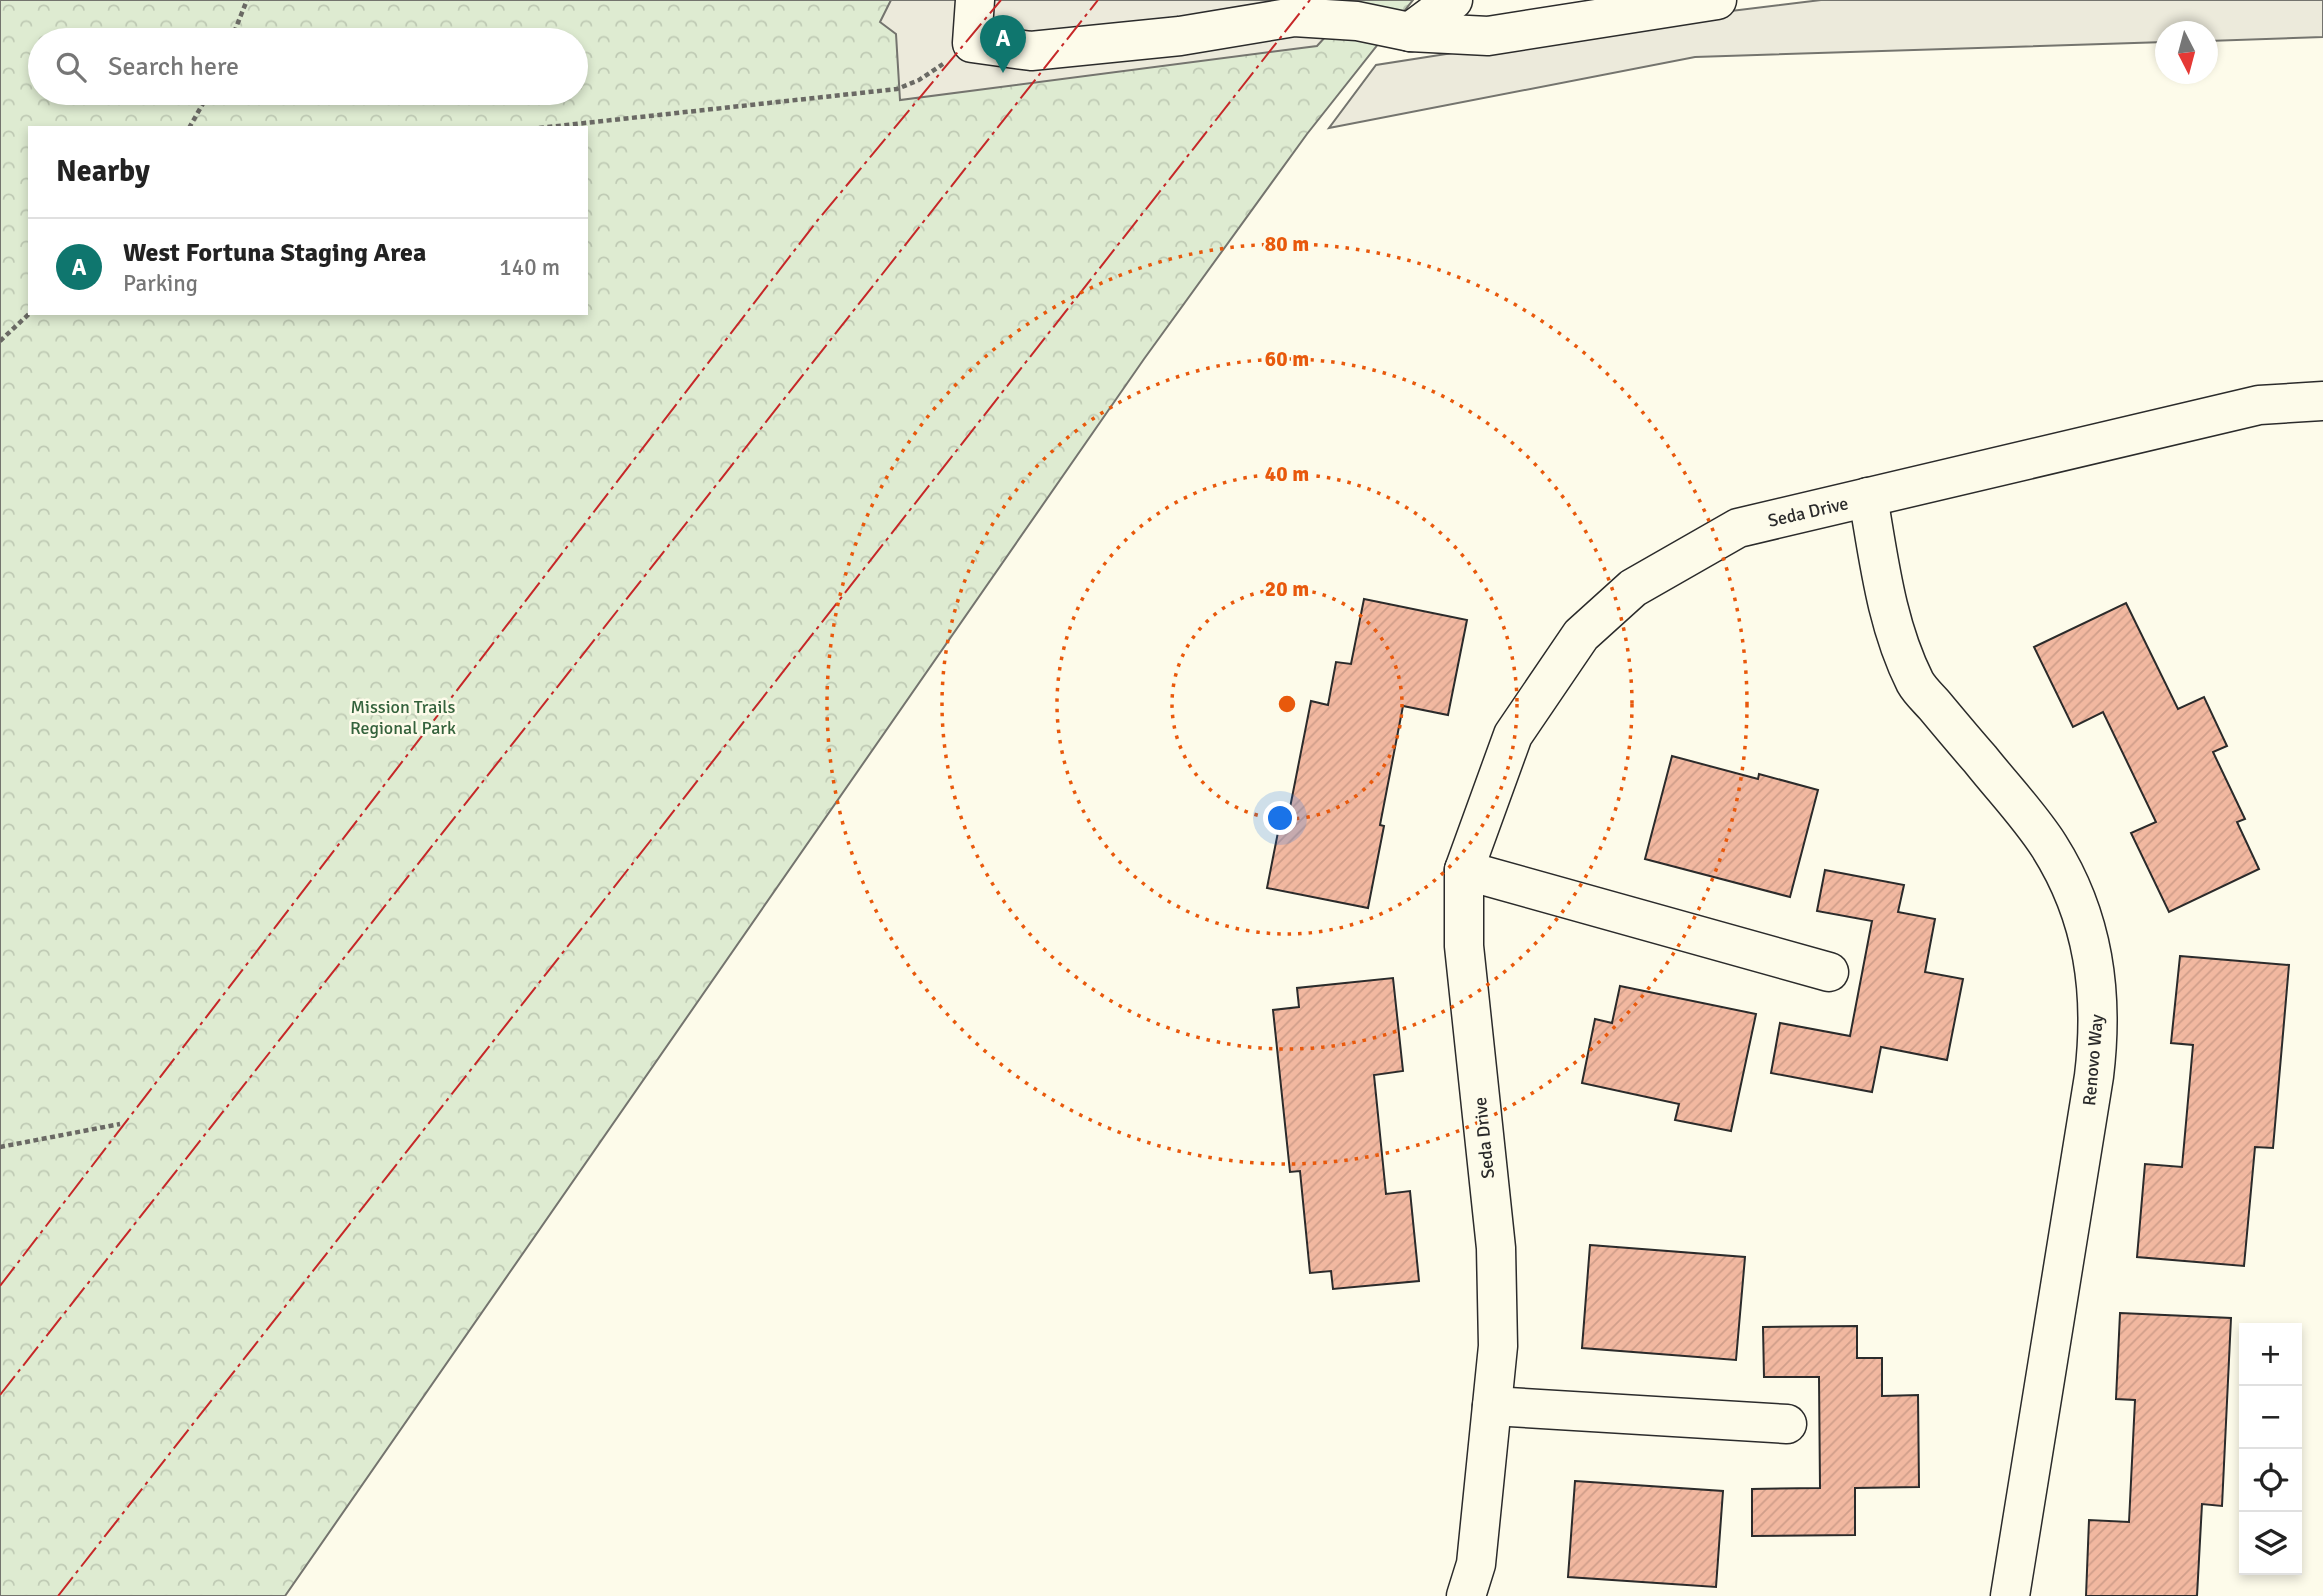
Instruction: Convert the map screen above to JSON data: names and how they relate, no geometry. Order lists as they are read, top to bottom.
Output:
{
  "streets": {
    "street": ["Seda Drive", "Renovo Way"]
  },
  "crossings": [
    ["Seda Drive", "Renovo Way"]
  ],
  "parks": ["Mission Trails Regional Park"],
  "north": "bottom",
  "page": {
    "pins": "A",
    "search": "Search here",
    "heading": "Nearby",
    "list": [
      {
        "mark": "A",
        "name": "West Fortuna Staging Area",
        "note": "Parking",
        "value": "140 m"
      }
    ],
    "map_buttons": ["+", "−"]
  },
  "rings": [
    "80 m",
    "60 m",
    "40 m",
    "20 m"
  ]
}
